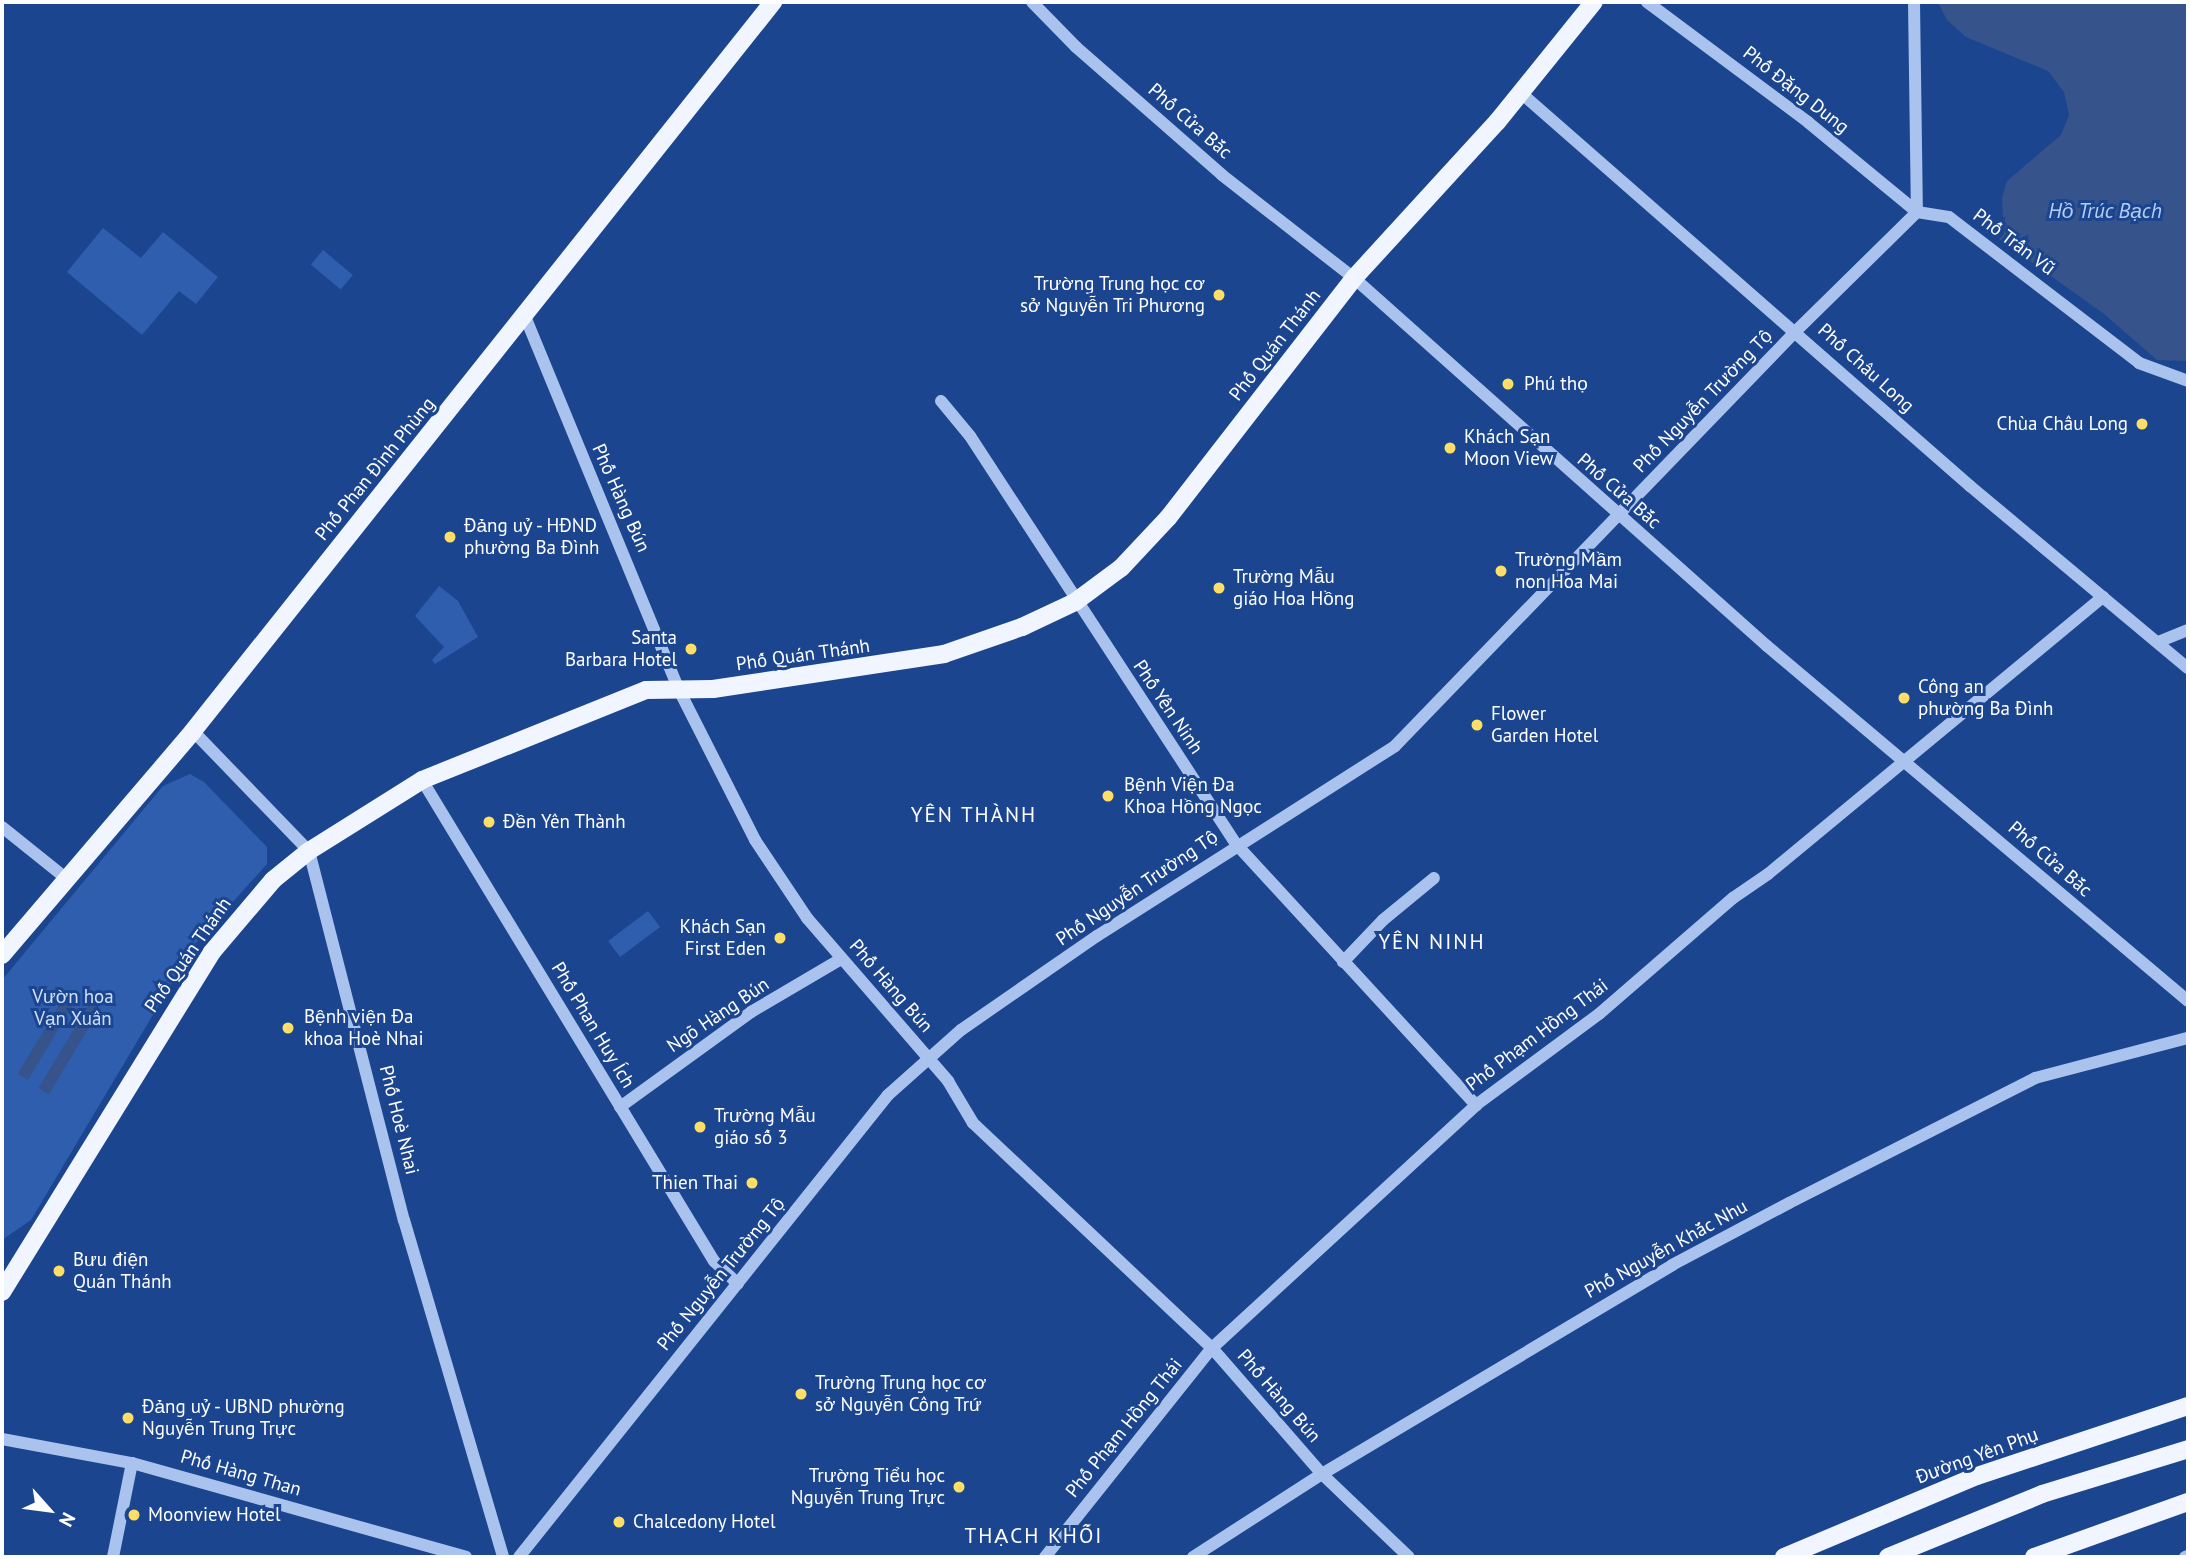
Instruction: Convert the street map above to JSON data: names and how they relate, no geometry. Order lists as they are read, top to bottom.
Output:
{
  "streets": {
    "main road": ["Phố Quán Thánh", "Phố Phan Đình Phùng", "Đường Yên Phụ"],
    "street": [
      "Phố Đặng Dung",
      "Phố Cửa Bắc",
      "Phố Trấn Vũ",
      "Phố Châu Long",
      "Phố Nguyễn Trường Tộ",
      "Phố Hàng Bún",
      "Phố Yên Ninh",
      "Ngõ Hàng Bún",
      "Phố Phan Huy Ích",
      "Phố Phạm Hồng Thái",
      "Phố Hoè Nhai",
      "Phố Nguyễn Khắc Nhu",
      "Phố Hàng Than"
    ]
  },
  "crossings": [
    ["Phố Đặng Dung", "Phố Trấn Vũ"],
    ["Phố Đặng Dung", "Phố Nguyễn Trường Tộ"],
    ["Phố Cửa Bắc", "Phố Quán Thánh"],
    ["Phố Cửa Bắc", "Phố Nguyễn Trường Tộ"],
    ["Phố Cửa Bắc", "Phố Phạm Hồng Thái"],
    ["Phố Trấn Vũ", "Phố Nguyễn Trường Tộ"],
    ["Phố Quán Thánh", "Phố Châu Long"],
    ["Phố Quán Thánh", "Phố Hàng Bún"],
    ["Phố Quán Thánh", "Phố Yên Ninh"],
    ["Phố Quán Thánh", "Phố Phan Huy Ích"],
    ["Phố Quán Thánh", "Phố Hoè Nhai"],
    ["Phố Châu Long", "Phố Nguyễn Trường Tộ"],
    ["Phố Châu Long", "Phố Phạm Hồng Thái"],
    ["Phố Nguyễn Trường Tộ", "Phố Hàng Bún"],
    ["Phố Nguyễn Trường Tộ", "Phố Yên Ninh"],
    ["Phố Nguyễn Trường Tộ", "Phố Phan Huy Ích"],
    ["Phố Phan Đình Phùng", "Phố Hàng Bún"],
    ["Phố Phan Đình Phùng", "Phố Hoè Nhai"],
    ["Phố Hàng Bún", "Ngõ Hàng Bún"],
    ["Phố Hàng Bún", "Phố Phạm Hồng Thái"],
    ["Phố Hàng Bún", "Phố Nguyễn Khắc Nhu"],
    ["Phố Yên Ninh", "Phố Phạm Hồng Thái"],
    ["Ngõ Hàng Bún", "Phố Phan Huy Ích"]
  ],
  "districts": ["YÊN THÀNH", "YÊN NINH", "THẠCH KHỐI"],
  "water": ["Hồ Trúc Bạch"],
  "parks": ["Vườn hoa Vạn Xuân"],
  "places": [
    "Trường Trung học cơ sở Nguyễn Tri Phương",
    "Phú thọ",
    "Chùa Châu Long",
    "Khách Sạn Moon View",
    "Đảng uỷ - HĐND phường Ba Đình",
    "Trường Mầm non Hoa Mai",
    "Trường Mẫu giáo Hoa Hồng",
    "Santa Barbara Hotel",
    "Công an phường Ba Đình",
    "Flower Garden Hotel",
    "Bệnh Viện Đa Khoa Hồng Ngọc",
    "Đền Yên Thành",
    "Khách Sạn First Eden",
    "Bệnh viện Đa khoa Hoè Nhai",
    "Trường Mẫu giáo số 3",
    "Thien Thai",
    "Bưu điện Quán Thánh",
    "Trường Trung học cơ sở Nguyễn Công Trứ",
    "Đảng uỷ - UBND phường Nguyễn Trung Trực",
    "Trường Tiểu học Nguyễn Trung Trực",
    "Moonview Hotel",
    "Chalcedony Hotel"
  ],
  "north": "bottom right"
}
